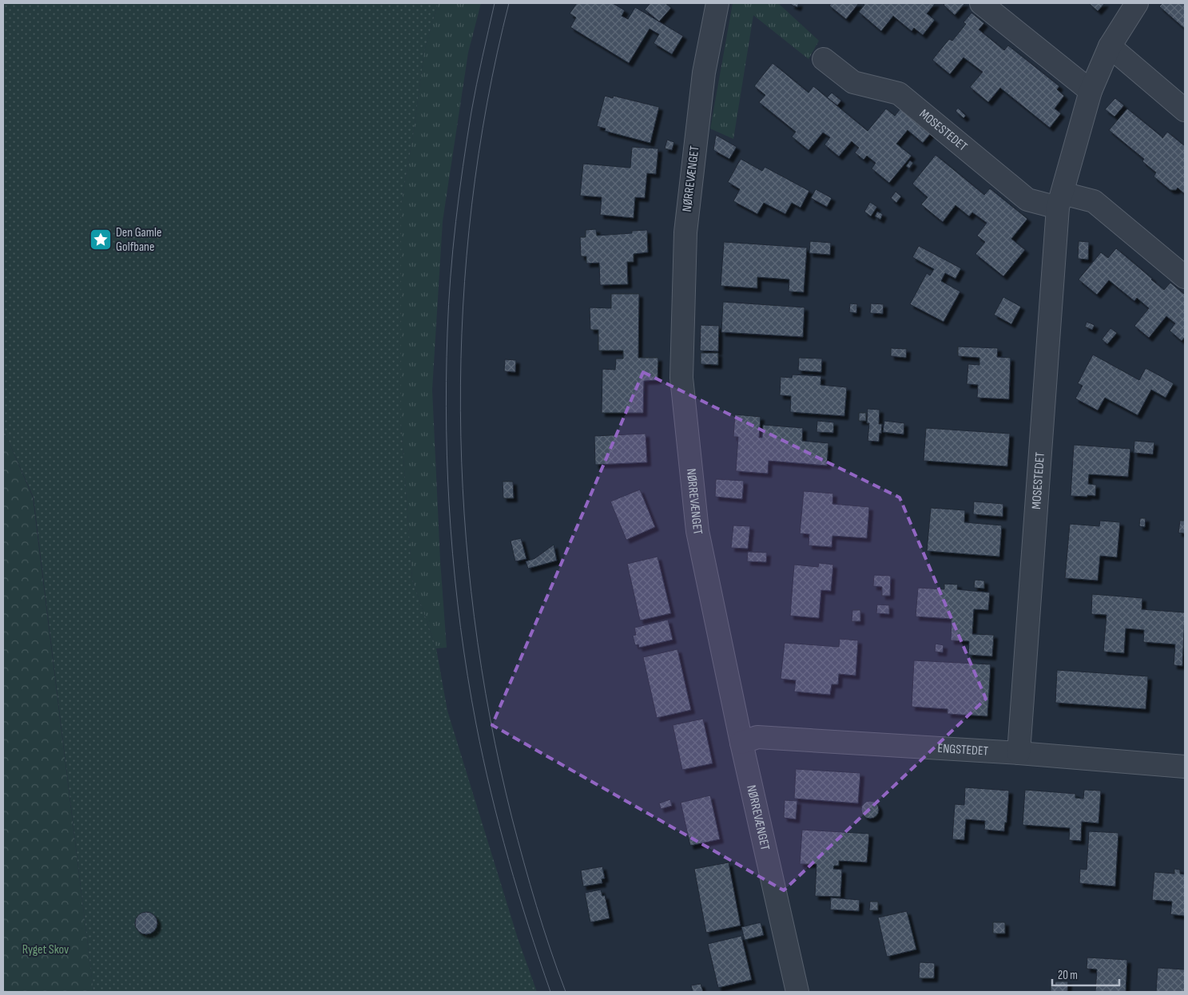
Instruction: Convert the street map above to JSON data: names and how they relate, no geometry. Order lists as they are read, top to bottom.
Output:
{
  "streets": {
    "street": ["MOSESTEDET", "NØRREVÆNGET", "ENGSTEDET"]
  },
  "crossings": [
    ["MOSESTEDET", "ENGSTEDET"],
    ["NØRREVÆNGET", "ENGSTEDET"]
  ],
  "parks": ["Ryget Skov"],
  "places": {
    "place": ["Den Gamle Golfbane"]
  },
  "scale_bar": "20 m"
}
